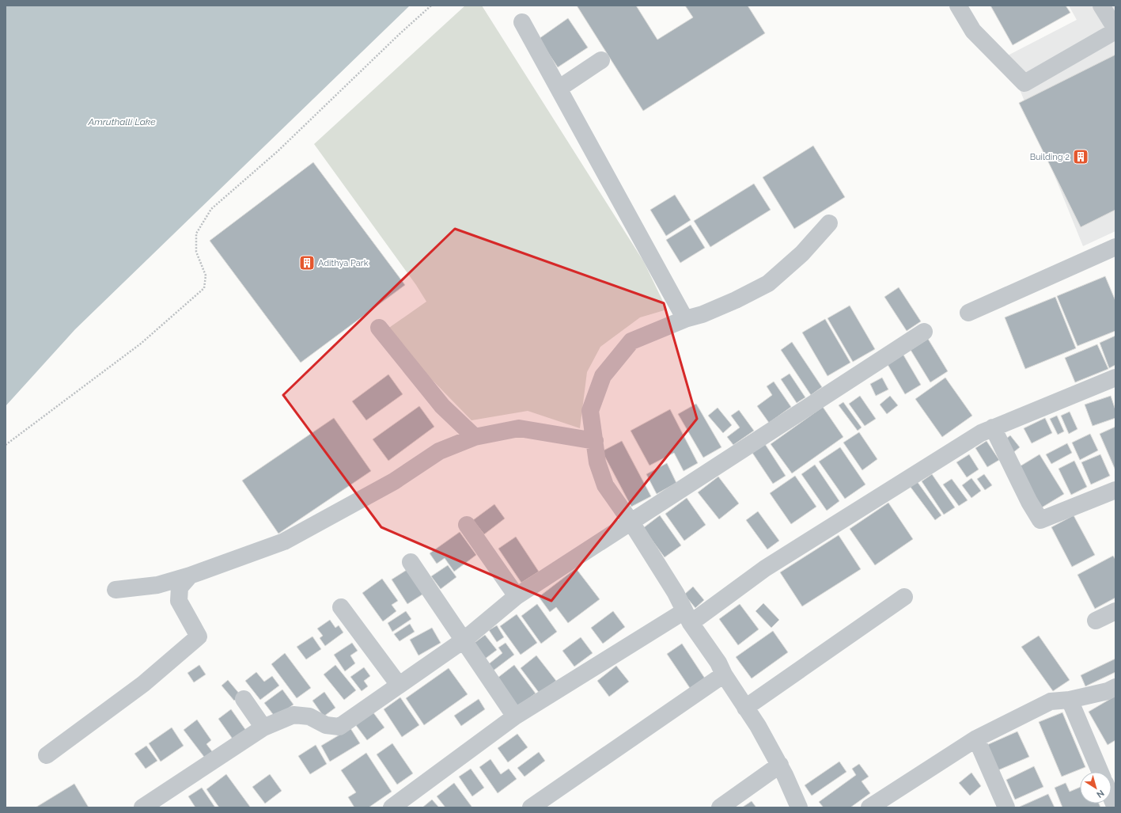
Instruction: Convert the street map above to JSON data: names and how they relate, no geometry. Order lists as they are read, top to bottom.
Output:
{
  "water": ["Amruthalli Lake"],
  "places": {
    "building": ["Building 2", "Adithya Park"]
  },
  "north": "bottom right"
}
